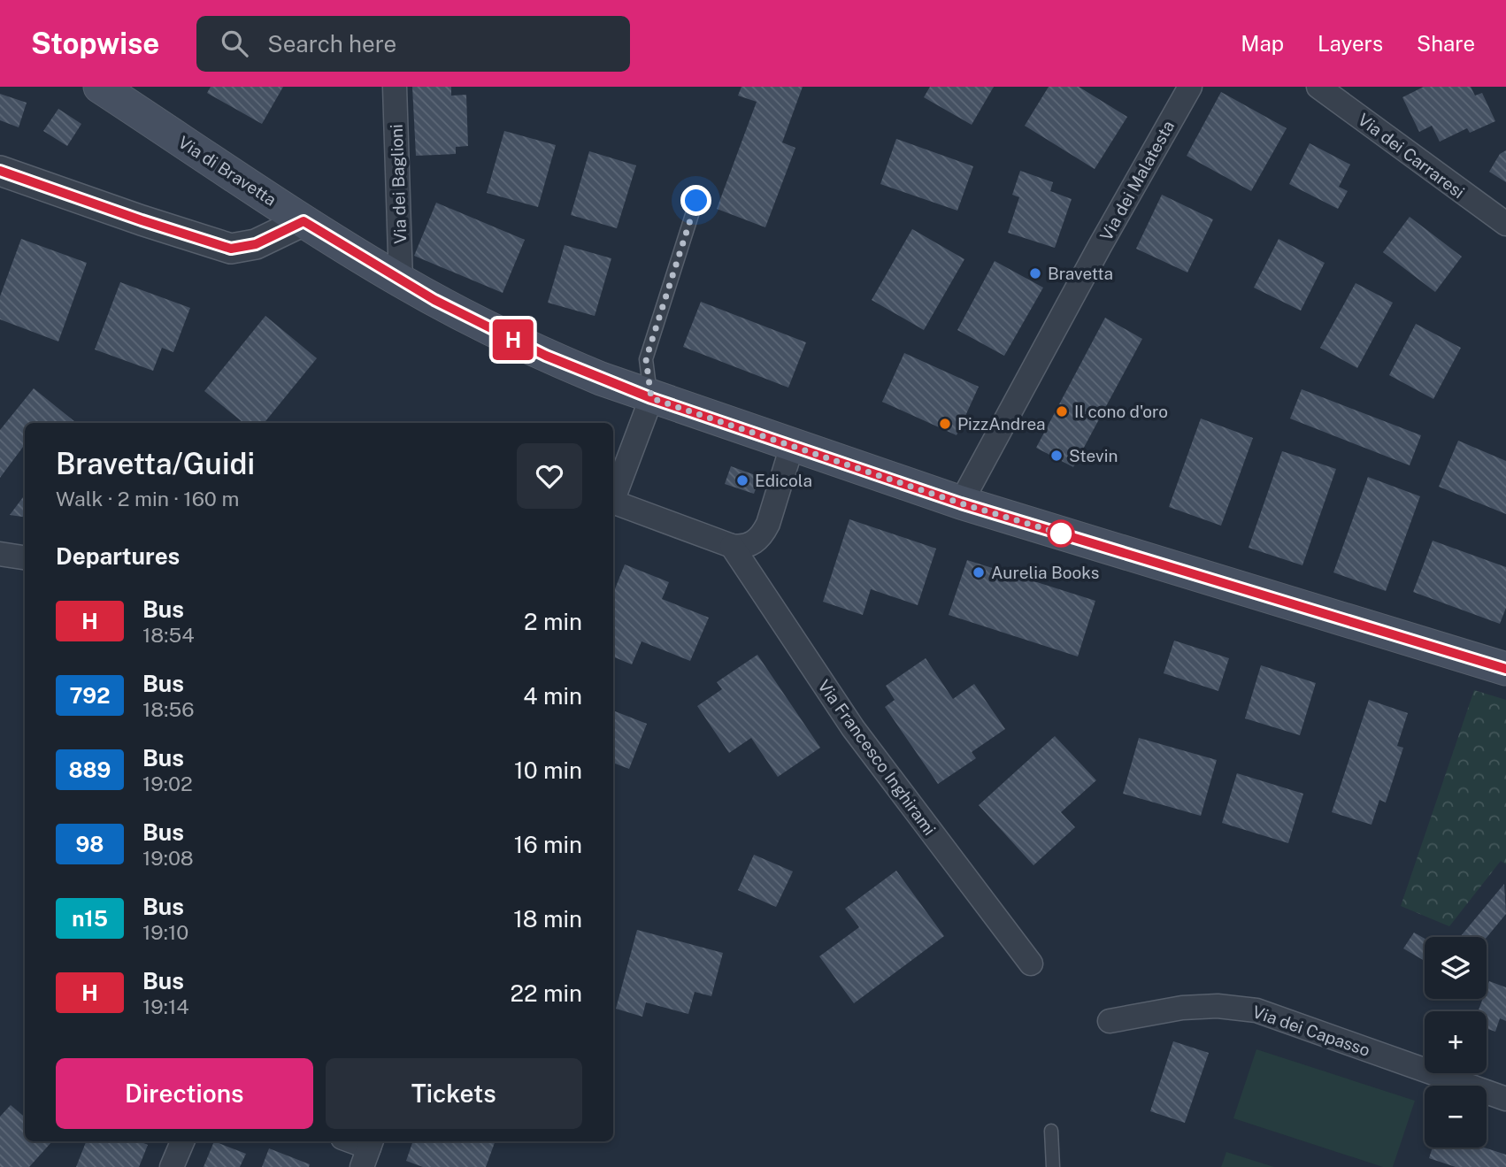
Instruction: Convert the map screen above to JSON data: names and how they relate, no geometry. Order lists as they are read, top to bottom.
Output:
{
  "streets": {
    "main road": ["Via di Bravetta"],
    "street": [
      "Via dei Carraresi",
      "Via dei Malatesta",
      "Via dei Baglioni",
      "Via Francesco Inghirami",
      "Via dei Capasso"
    ]
  },
  "crossings": [
    ["Via di Bravetta", "Via dei Malatesta"],
    ["Via di Bravetta", "Via dei Baglioni"]
  ],
  "places": [
    "Bravetta",
    "Il cono d'oro",
    "PizzAndrea",
    "Stevin",
    "Edicola",
    "Aurelia Books"
  ],
  "lines": ["bus line H"],
  "page": {
    "header": "Stopwise",
    "search": "Search here",
    "nav": ["Map", "Layers", "Share"],
    "on_map": "H",
    "heading": [
      ["Bravetta/Guidi", "Walk · 2 min · 160 m"],
      "Departures"
    ],
    "list": [
      {
        "mark": "H",
        "name": "Bus",
        "note": "18:54",
        "value": "2 min"
      },
      {
        "mark": "792",
        "name": "Bus",
        "note": "18:56",
        "value": "4 min"
      },
      {
        "mark": "889",
        "name": "Bus",
        "note": "19:02",
        "value": "10 min"
      },
      {
        "mark": "98",
        "name": "Bus",
        "note": "19:08",
        "value": "16 min"
      },
      {
        "mark": "n15",
        "name": "Bus",
        "note": "19:10",
        "value": "18 min"
      },
      {
        "mark": "H",
        "name": "Bus",
        "note": "19:14",
        "value": "22 min"
      }
    ],
    "map_buttons": ["+", "−"],
    "buttons": ["Directions", "Tickets"]
  }
}
